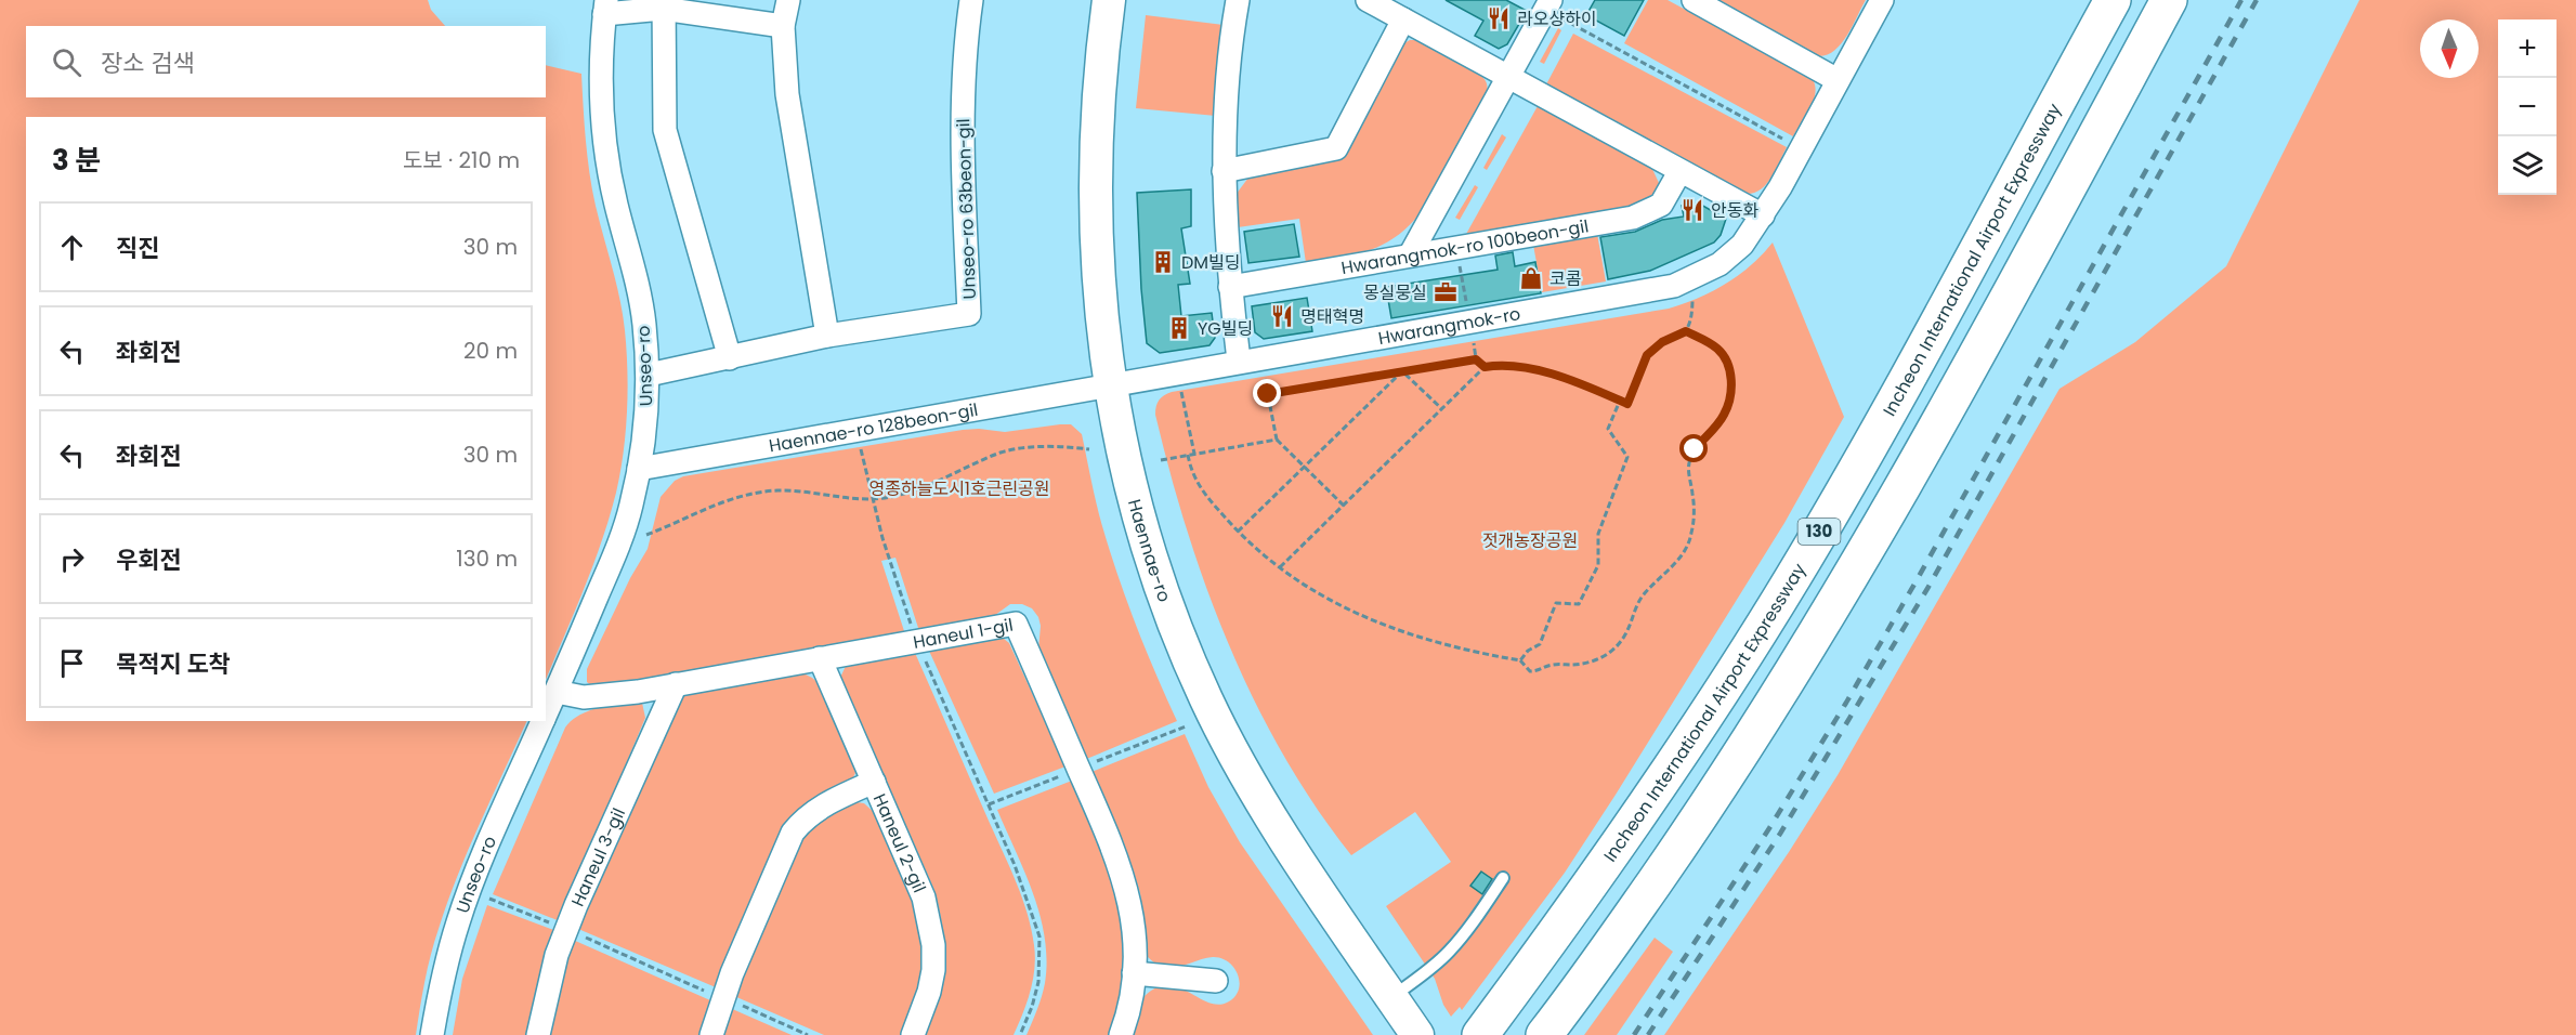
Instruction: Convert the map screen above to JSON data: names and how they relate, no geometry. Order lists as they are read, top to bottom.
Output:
{
  "streets": {
    "highway": ["Incheon International Airport Expressway", "130"],
    "main road": ["Haennae-ro"],
    "street": [
      "Unseo-ro 63beon-gil",
      "Hwarangmok-ro 100beon-gil",
      "Hwarangmok-ro",
      "Unseo-ro",
      "Haennae-ro 128beon-gil",
      "Haneul 1-gil",
      "Haneul 2-gil",
      "Haneul 3-gil"
    ]
  },
  "crossings": [
    ["Unseo-ro 63beon-gil", "Unseo-ro"],
    ["Hwarangmok-ro", "Haennae-ro 128beon-gil"],
    ["Hwarangmok-ro", "Haennae-ro"],
    ["Unseo-ro", "Haennae-ro 128beon-gil"],
    ["Unseo-ro", "Haneul 1-gil"],
    ["Haennae-ro 128beon-gil", "Haennae-ro"],
    ["Haneul 1-gil", "Haneul 2-gil"],
    ["Haneul 1-gil", "Haneul 3-gil"]
  ],
  "parks": ["영종하늘도시1호근린공원", "젓개농장공원"],
  "places": {
    "restaurant": ["라오샹하이", "안동화", "명태혁명"],
    "building": ["DM빌딩", "YG빌딩"],
    "shop": ["코콤"],
    "office": ["몽실뭉실"]
  },
  "north": "bottom",
  "page": {
    "map_buttons": ["+", "−"],
    "search": "장소 검색",
    "heading": ["3 분", "도보 · 210 m"],
    "list": [
      ["직진", "30 m"],
      ["좌회전", "20 m"],
      ["좌회전", "30 m"],
      ["우회전", "130 m"],
      "목적지 도착"
    ]
  }
}
